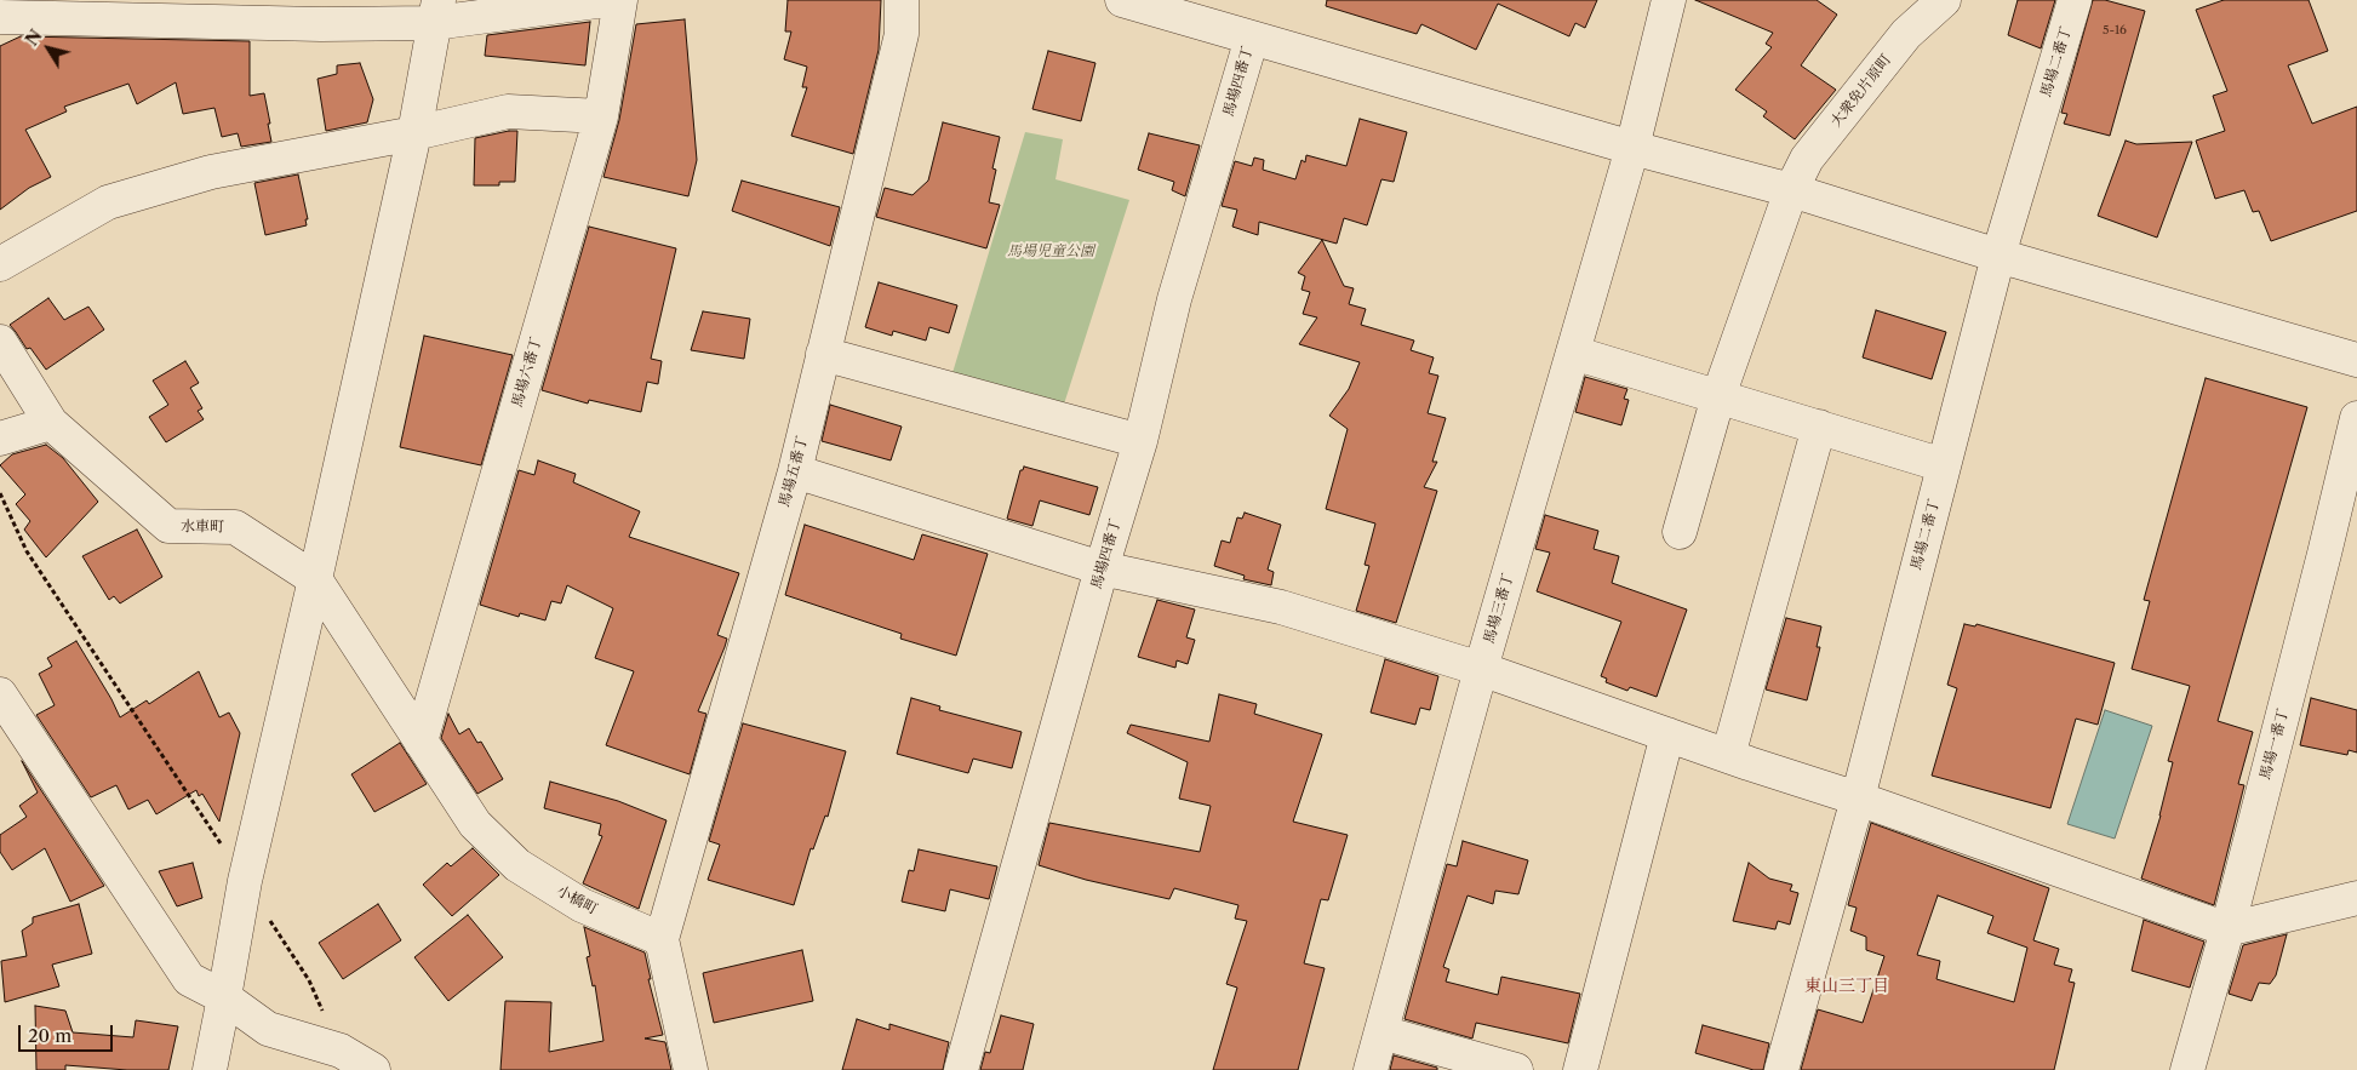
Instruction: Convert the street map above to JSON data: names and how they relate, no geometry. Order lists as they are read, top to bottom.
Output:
{
  "streets": {
    "street": [
      "馬場二番丁",
      "馬場四番丁",
      "大衆免片原町",
      "馬場六番丁",
      "馬場五番丁",
      "水車町",
      "馬場三番丁",
      "馬場一番丁",
      "小橋町"
    ]
  },
  "crossings": [
    ["馬場六番丁", "水車町"],
    ["馬場六番丁", "小橋町"],
    ["馬場五番丁", "小橋町"],
    ["水車町", "小橋町"]
  ],
  "districts": ["東山三丁目"],
  "parks": ["馬場児童公園"],
  "house_numbers": ["5-16"],
  "scale_bar": "20 m",
  "north": "top left"
}
